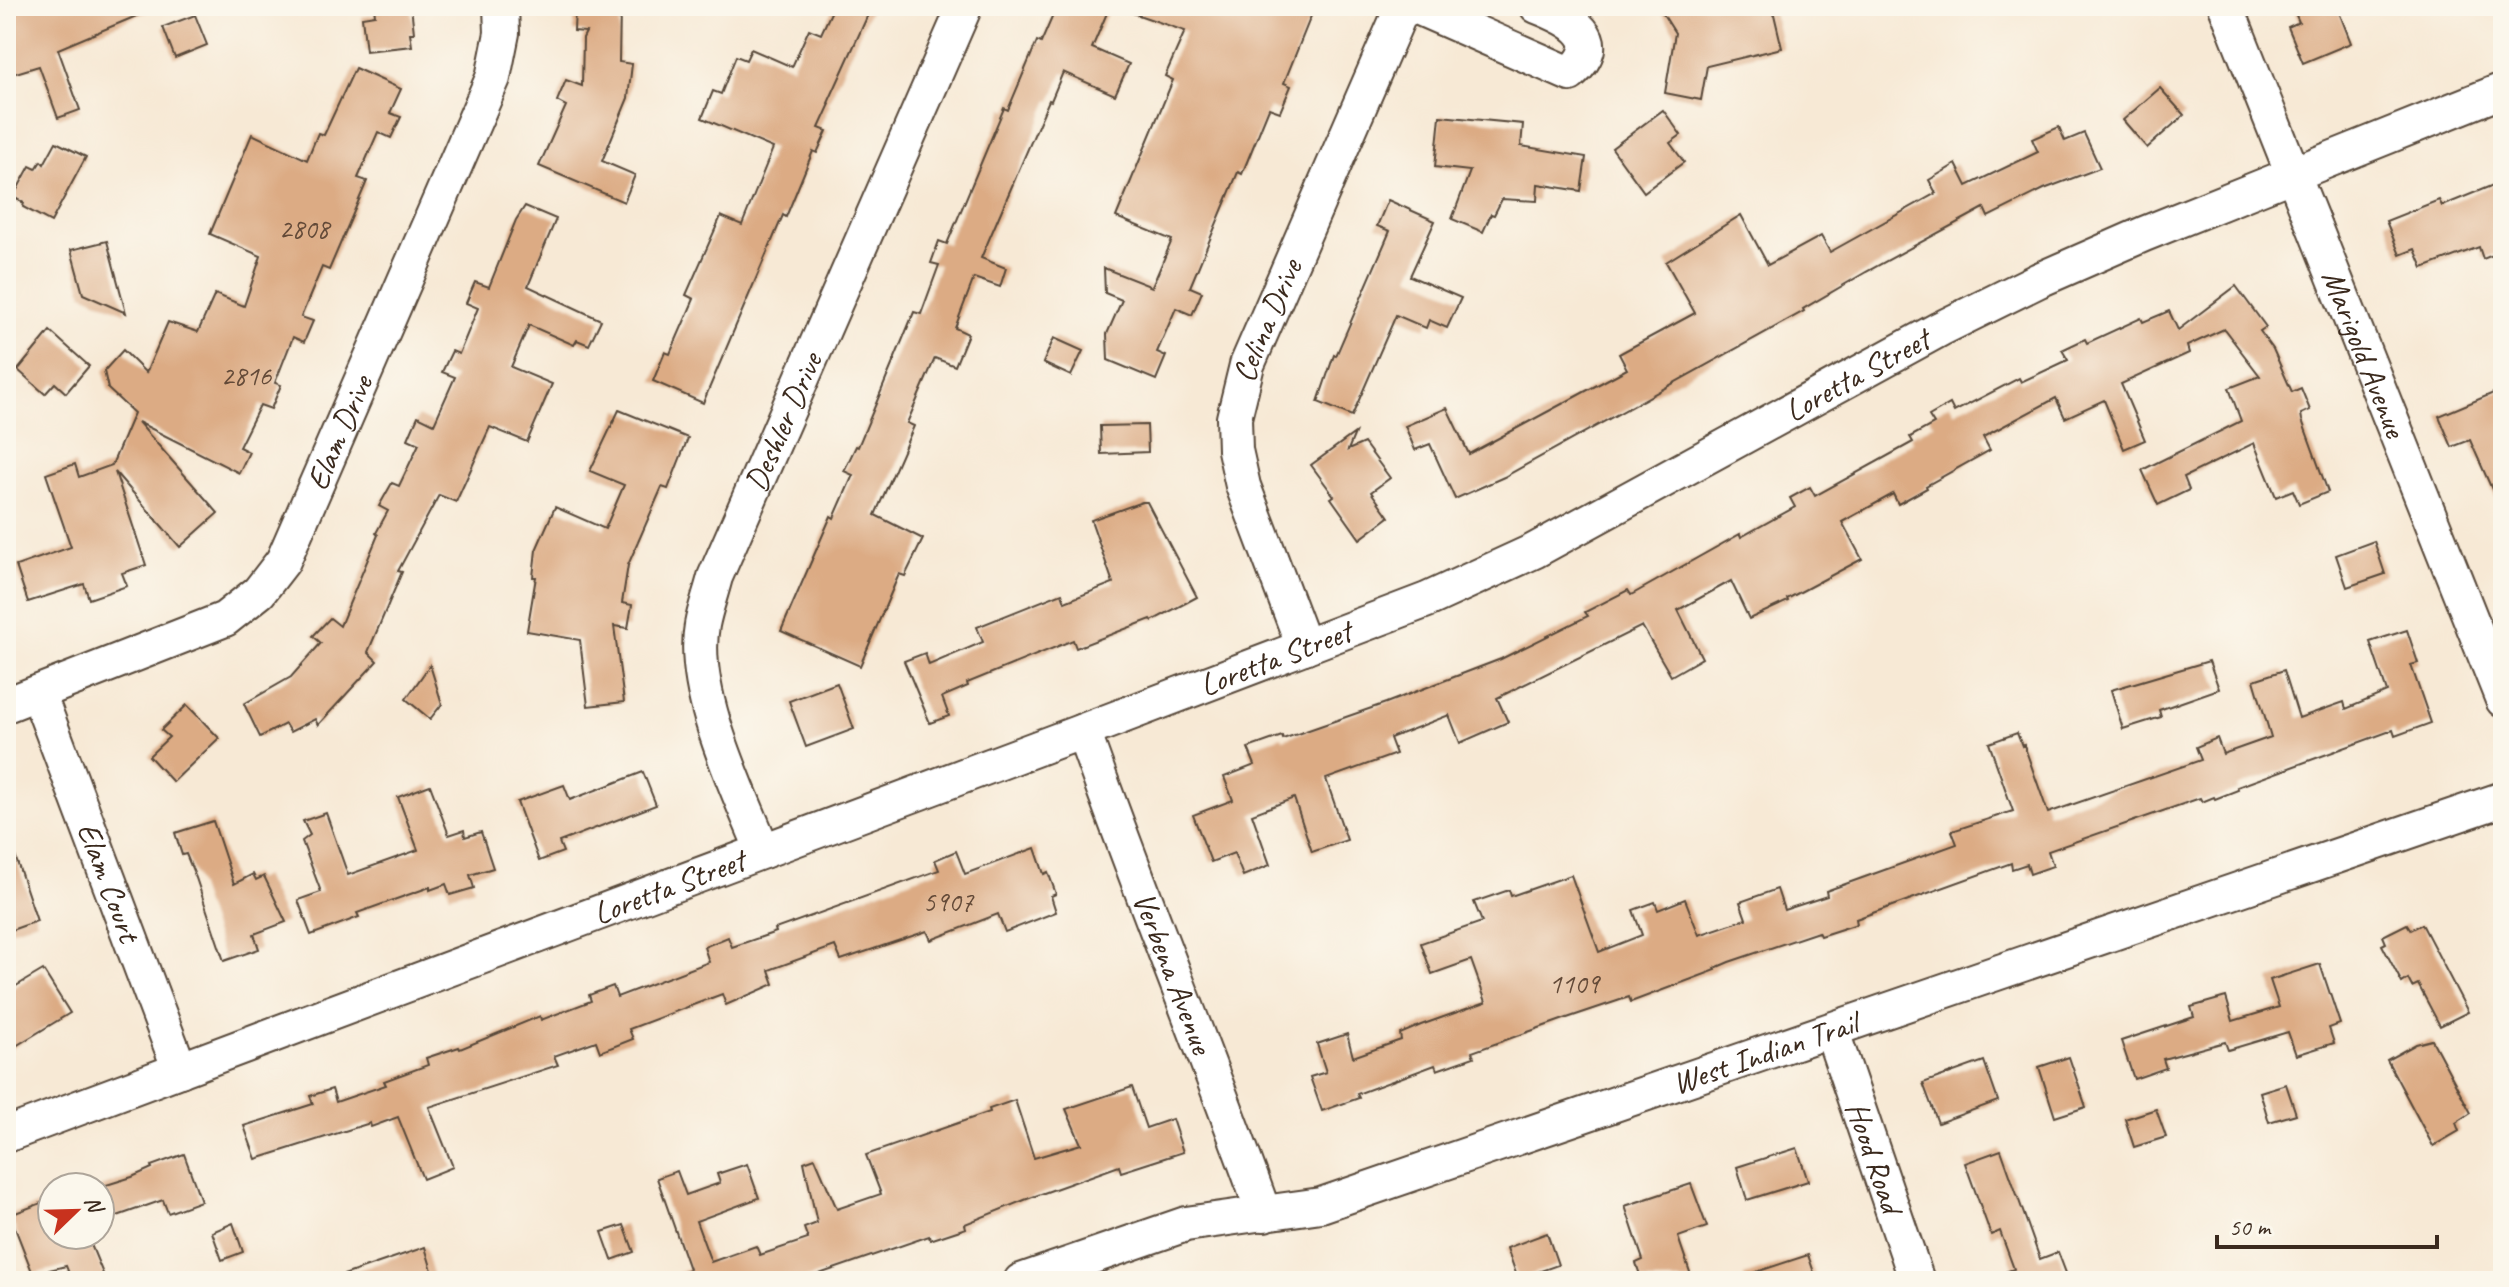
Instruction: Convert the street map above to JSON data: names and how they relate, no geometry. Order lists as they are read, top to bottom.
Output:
{
  "streets": {
    "street": [
      "Celina Drive",
      "Marigold Avenue",
      "Loretta Street",
      "Deshler Drive",
      "Elam Drive",
      "Elam Court",
      "Verbena Avenue",
      "West Indian Trail",
      "Hood Road"
    ]
  },
  "crossings": [
    ["Celina Drive", "Loretta Street"],
    ["Marigold Avenue", "Loretta Street"],
    ["Loretta Street", "Deshler Drive"],
    ["Loretta Street", "Elam Court"],
    ["Loretta Street", "Verbena Avenue"],
    ["Elam Drive", "Elam Court"],
    ["Verbena Avenue", "West Indian Trail"],
    ["West Indian Trail", "Hood Road"]
  ],
  "house_numbers": [
    "2808",
    "2816",
    "5907",
    "1109"
  ],
  "scale_bar": "50 m",
  "north": "top right"
}
